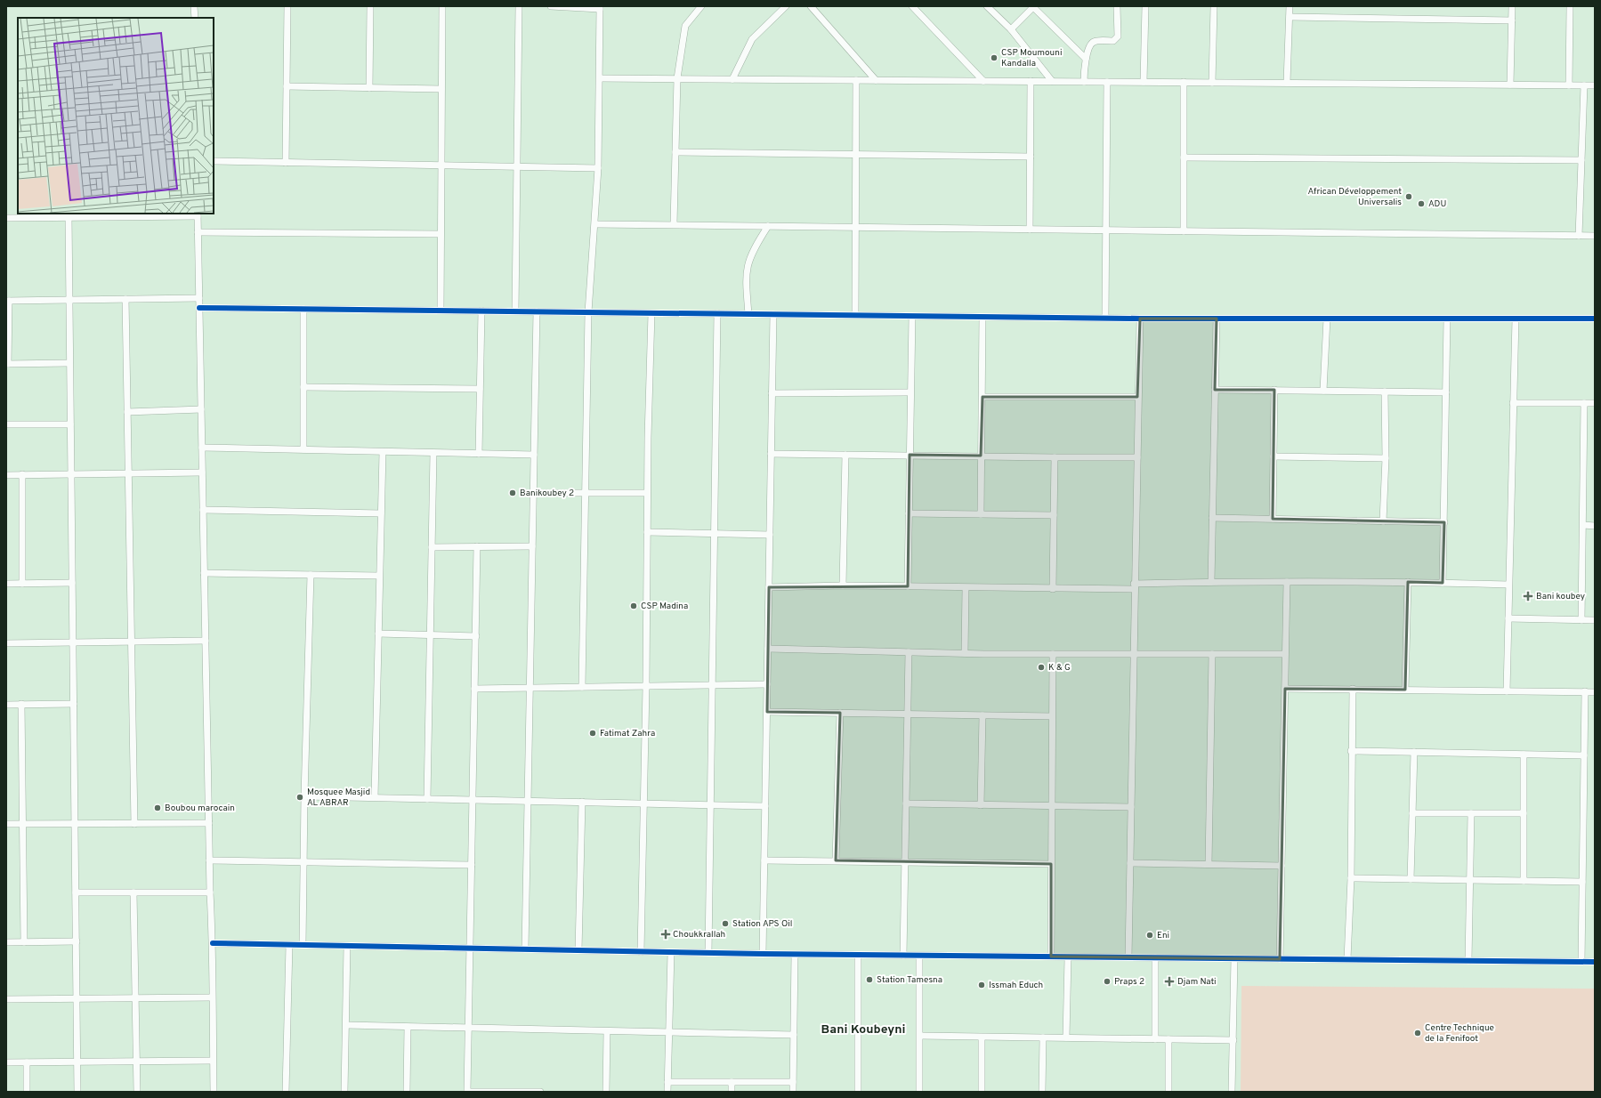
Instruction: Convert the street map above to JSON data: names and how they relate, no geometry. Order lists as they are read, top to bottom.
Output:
{
  "districts": ["Bani Koubeyni"],
  "places": {
    "other": [
      "CSP Moumouni Kandalla",
      "African Développement Universalis",
      "ADU",
      "Banikoubey 2",
      "CSP Madina",
      "K & G",
      "Fatimat Zahra",
      "Mosquee Masjid AL ABRAR",
      "Boubou marocain",
      "Station APS Oil",
      "Eni",
      "Station Tamesna",
      "Praps 2",
      "Issmah Educh",
      "Centre Technique de la Fenifoot"
    ],
    "health": ["Bani koubey", "Choukkrallah", "Djam Nati"]
  }
}
